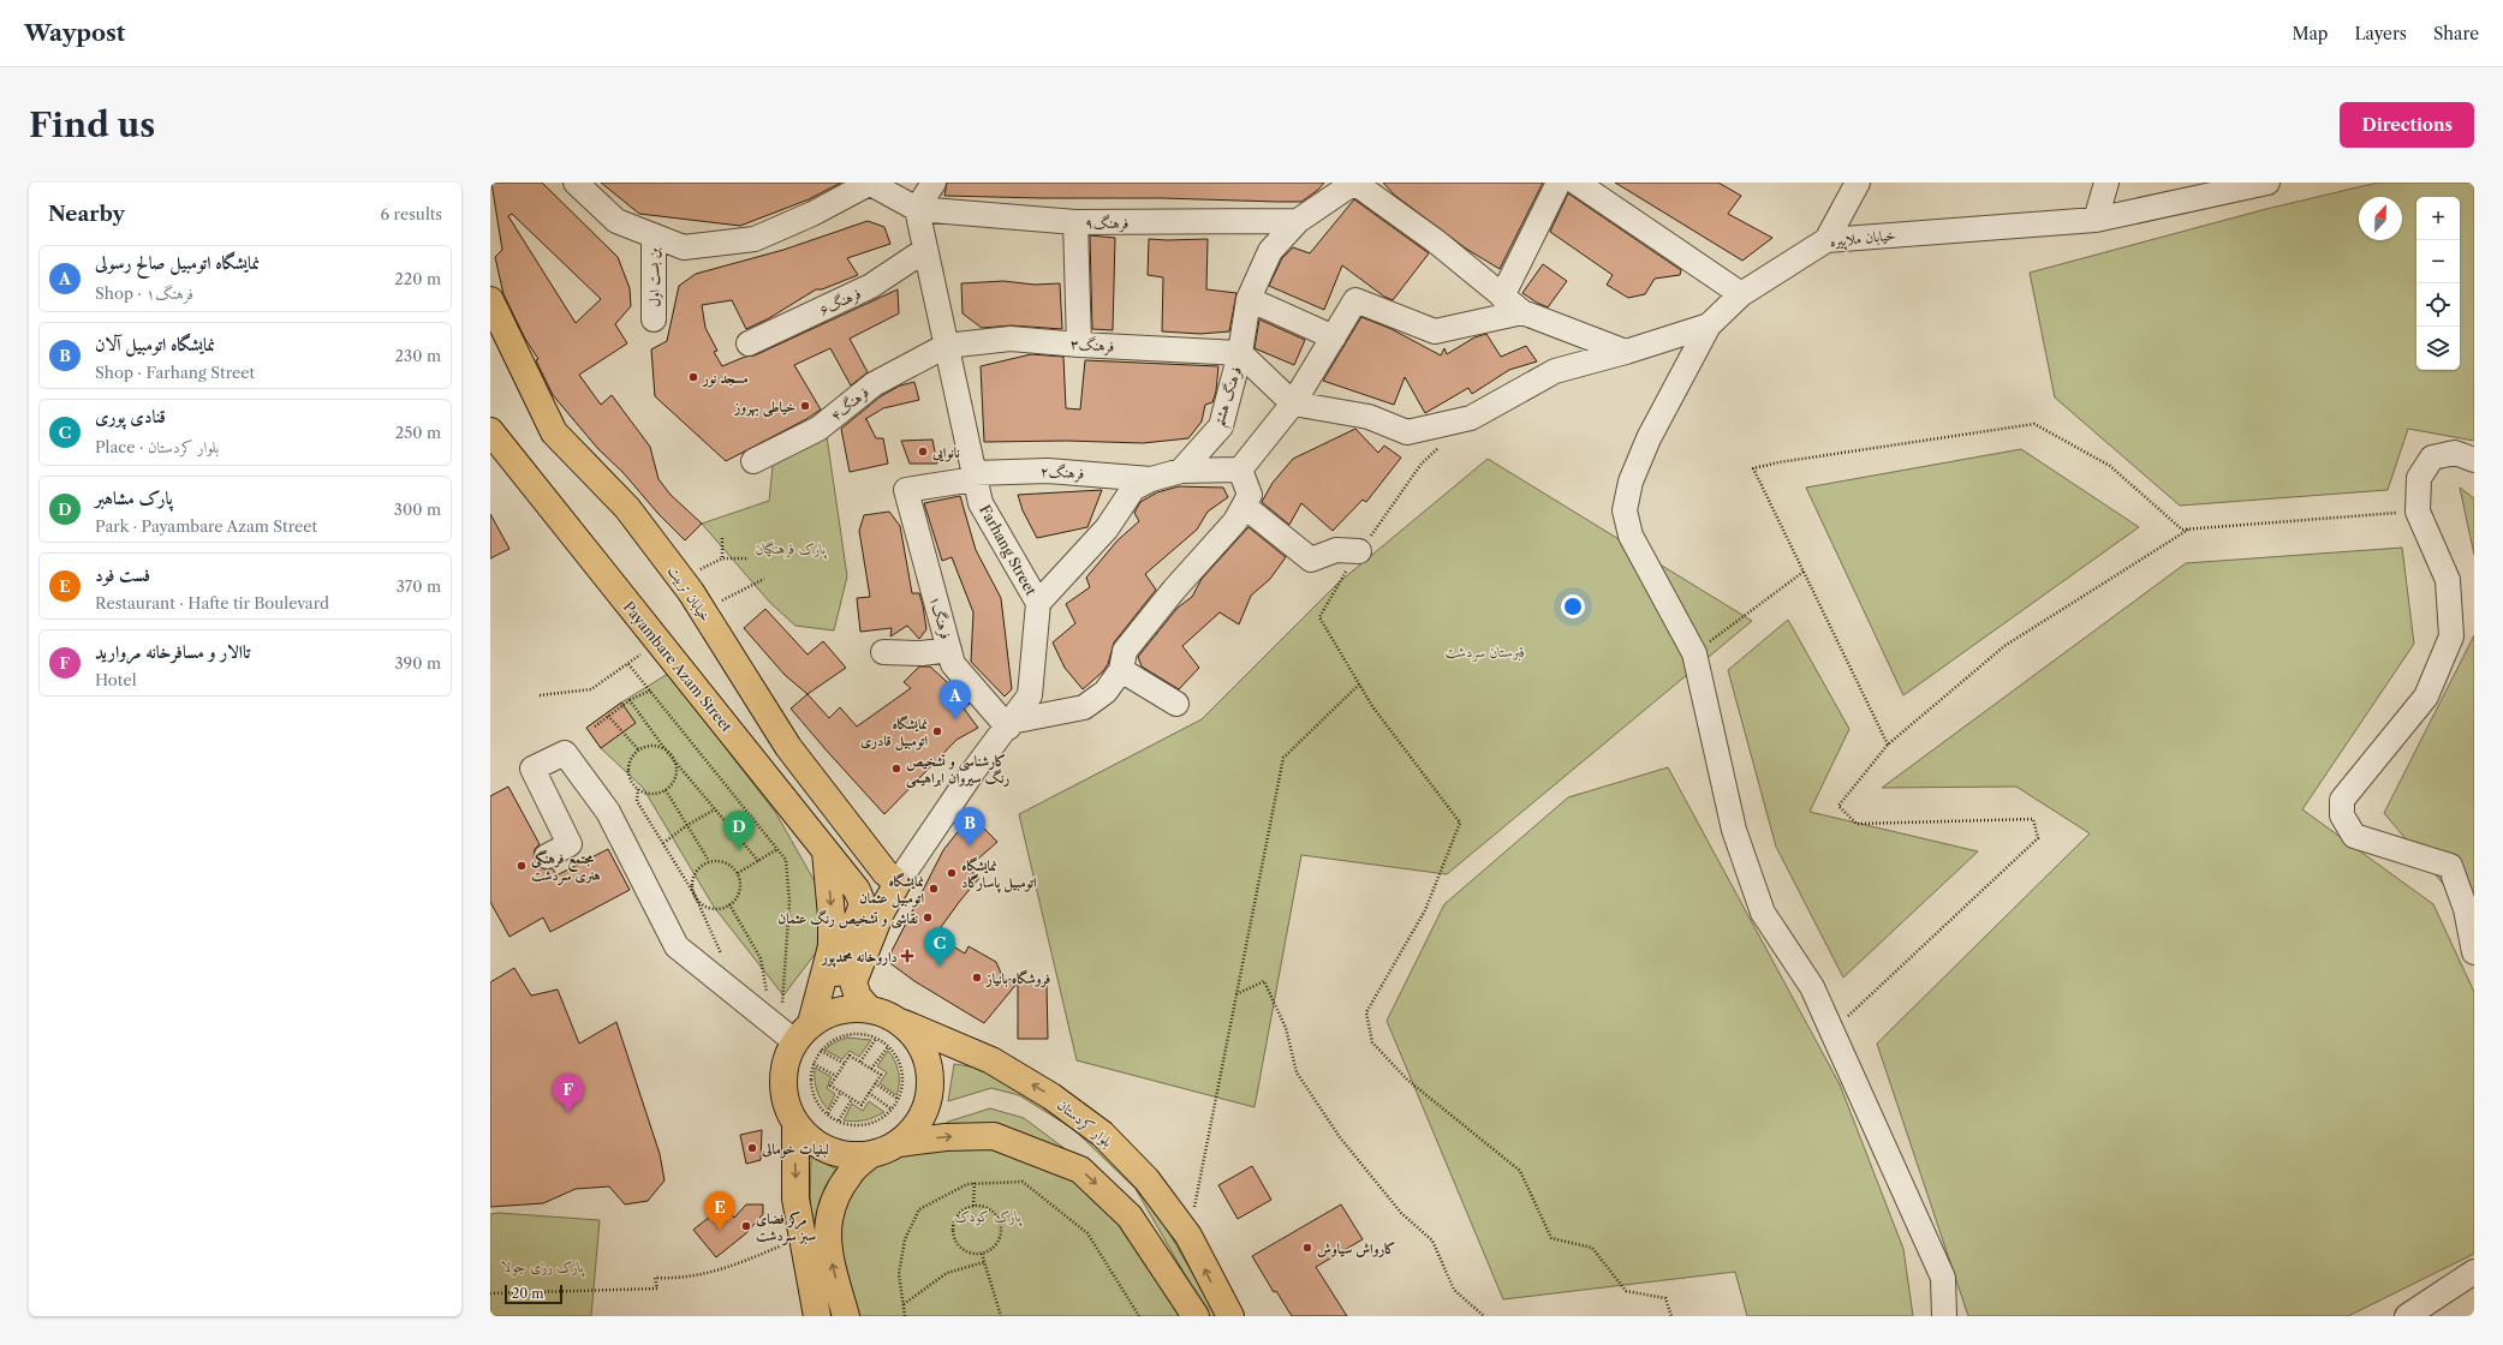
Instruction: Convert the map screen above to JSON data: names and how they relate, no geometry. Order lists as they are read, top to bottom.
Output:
{
  "streets": {
    "main road": ["خیابان تربیت", "Payambare Azam Street", "بلوار کردستان"],
    "street": [
      "فرهنگ۹",
      "خیابان ملاپیره",
      "بن بست اول",
      "فرهنگ۶",
      "فرهنگ۳",
      "فرهنگ هشتم",
      "فرهنگ۴",
      "فرهنگ۲",
      "Farhang Street",
      "فرهنگ۱"
    ]
  },
  "crossings": [
    ["فرهنگ۹", "فرهنگ هشتم"],
    ["فرهنگ۹", "Farhang Street"],
    ["فرهنگ۶", "Farhang Street"],
    ["فرهنگ۳", "فرهنگ هشتم"],
    ["فرهنگ۳", "فرهنگ۴"],
    ["فرهنگ۳", "Farhang Street"],
    ["فرهنگ۴", "Farhang Street"],
    ["فرهنگ۲", "Farhang Street"],
    ["فرهنگ۲", "فرهنگ۱"],
    ["Farhang Street", "خیابان تربیت"],
    ["Farhang Street", "فرهنگ۱"]
  ],
  "one_way": ["بلوار کردستان"],
  "parks": [
    "پارک فرهنگیان",
    "قبرستان سردشت",
    "پارک کودک",
    "پارک رزی جولا"
  ],
  "places": {
    "other": [
      "مسجد نور",
      "خیاطی بهروز",
      "نانوایی",
      "نمایشگاه اتومبیل قادری",
      "کارشناسی و تشخیص رنگ سیروان ابراهیمی",
      "مجتمع فرهنگی هنری سردشت",
      "نمایشگاه اتومبیل پاسارگاد",
      "نمایشگاه اتومبیل عثمان",
      "نقاشی و تشخیص رنگ عثمان",
      "فروشگاه بانیاز",
      "لبنیات خومالی",
      "مرکز فضای سبز سردشت",
      "کارواش سیاوش"
    ],
    "health": ["داروخانه محمدپور"]
  },
  "scale_bar": "20 m",
  "north": "top",
  "page": {
    "header": "Waypost",
    "nav": ["Map", "Layers", "Share"],
    "buttons": "Directions",
    "title": "Find us",
    "heading": ["Nearby", "6 results"],
    "map_buttons": ["+", "−"],
    "list": [
      {
        "mark": "A",
        "name": "نمایشگاه اتومبیل صالح رسولی",
        "note": "Shop · فرهنگ۱",
        "value": "220 m"
      },
      {
        "mark": "B",
        "name": "نمایشگاه اتومبیل آلان",
        "note": "Shop · Farhang Street",
        "value": "230 m"
      },
      {
        "mark": "C",
        "name": "قنادی پوری",
        "note": "Place · بلوار کردستان",
        "value": "250 m"
      },
      {
        "mark": "D",
        "name": "پارک مشاهبر",
        "note": "Park · Payambare Azam Street",
        "value": "300 m"
      },
      {
        "mark": "E",
        "name": "فست فود",
        "note": "Restaurant · Hafte tir Boulevard",
        "value": "370 m"
      },
      {
        "mark": "F",
        "name": "تاالار و مسافرخانه مروارید",
        "note": "Hotel",
        "value": "390 m"
      }
    ],
    "pins": [
      "A",
      "B",
      "D",
      "C",
      "F",
      "E"
    ],
    "scale": "20 m"
  }
}
